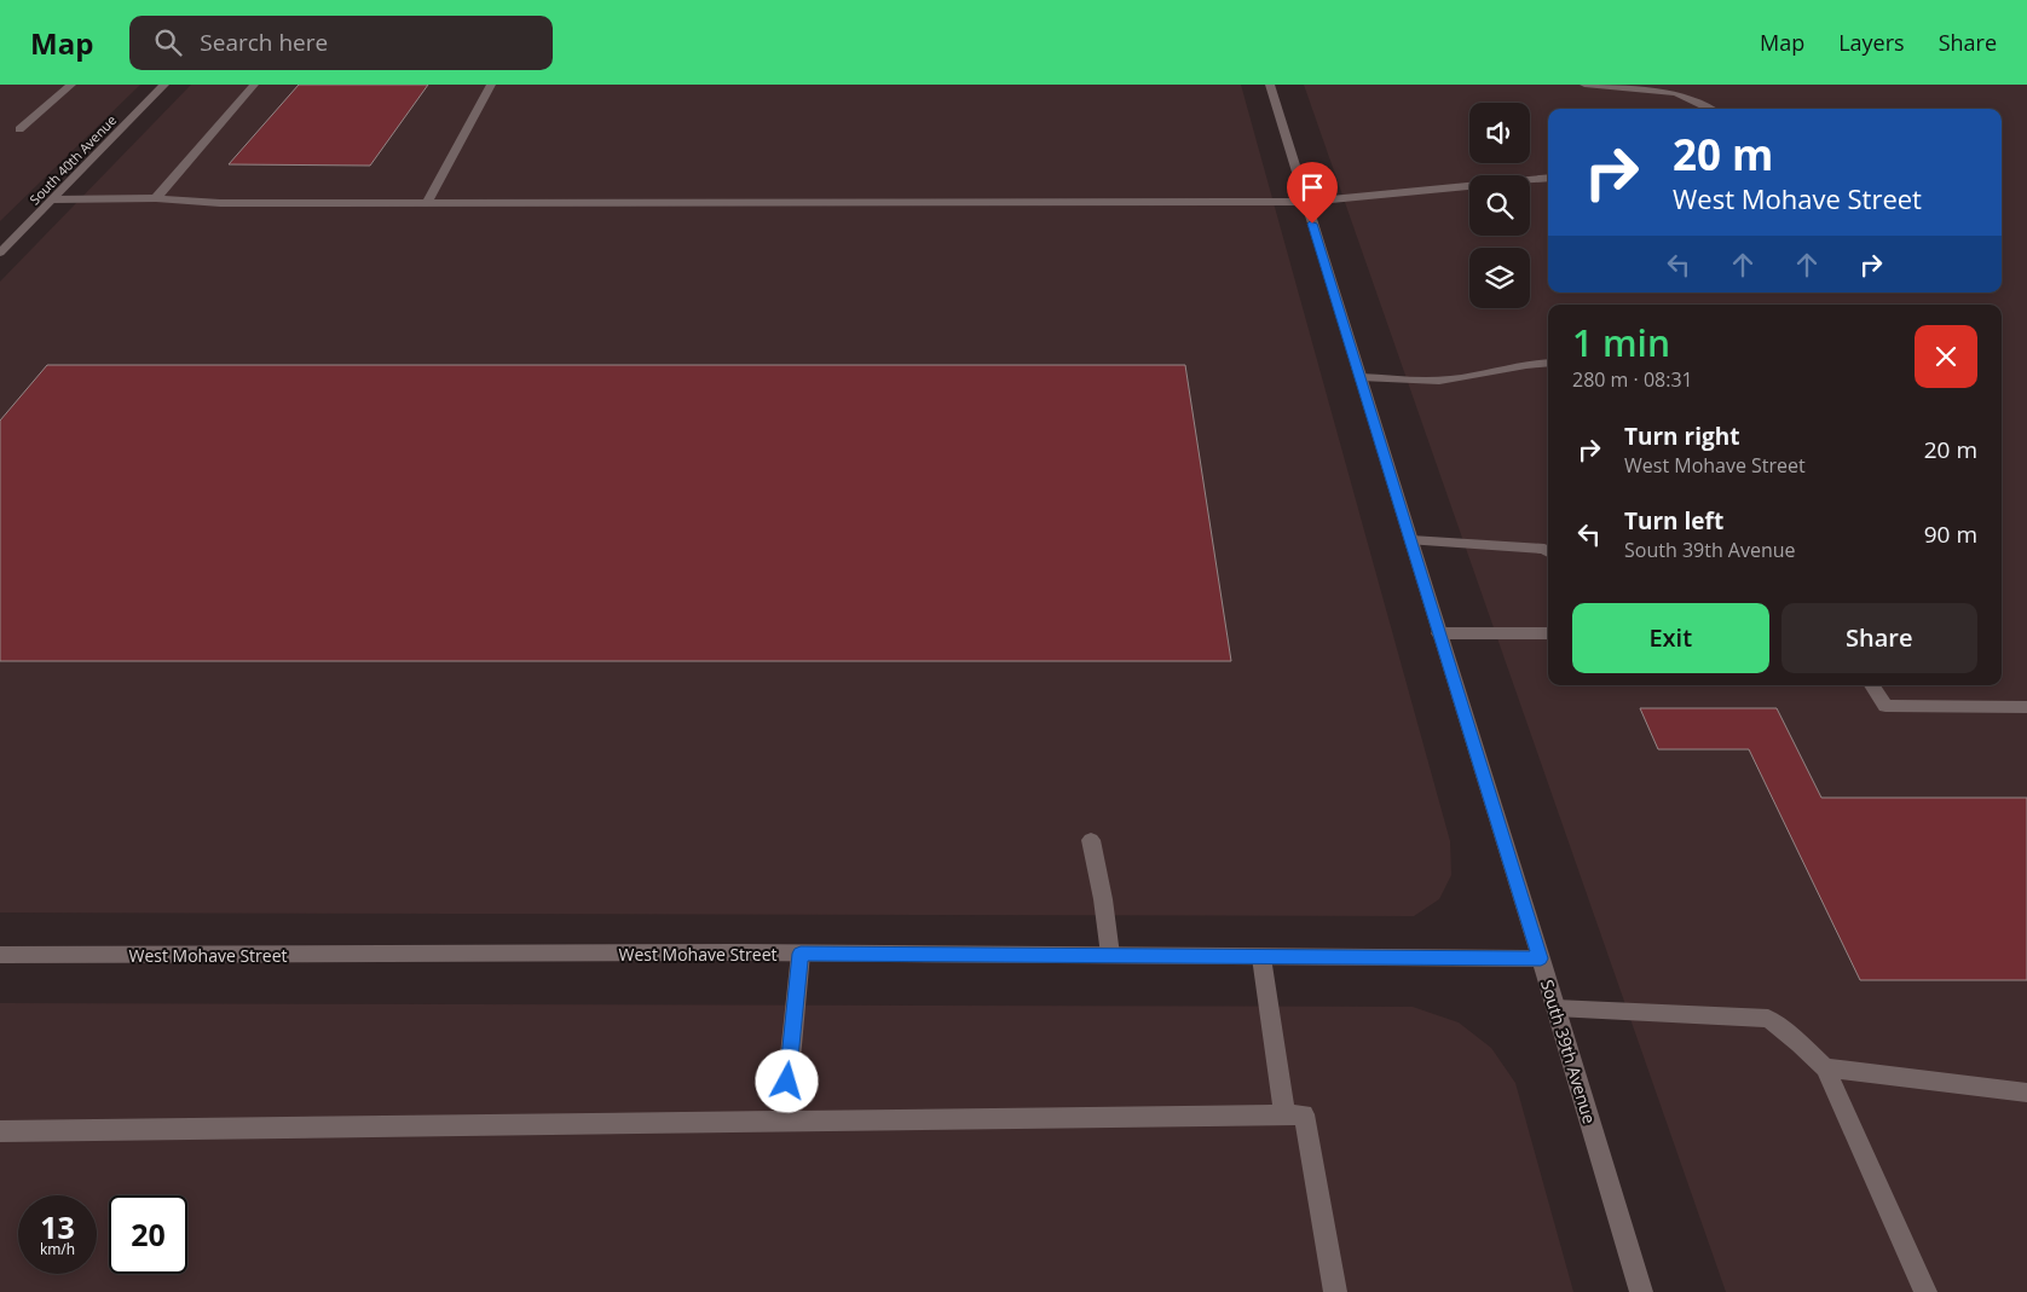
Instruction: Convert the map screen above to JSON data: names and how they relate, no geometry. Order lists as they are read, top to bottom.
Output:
{
  "streets": {
    "street": ["South 40th Avenue", "West Mohave Street", "South 39th Avenue"]
  },
  "crossings": [
    ["West Mohave Street", "South 39th Avenue"]
  ],
  "page": {
    "header": "Map",
    "search": "Search here",
    "nav": ["Map", "Layers", "Share"],
    "turn": ["20 m", "West Mohave Street"],
    "heading": ["1 min", "280 m · 08:31"],
    "list": [
      {
        "name": "Turn right",
        "note": "West Mohave Street",
        "value": "20 m"
      },
      {
        "name": "Turn left",
        "note": "South 39th Avenue",
        "value": "90 m"
      }
    ],
    "buttons": ["Exit", "Share"],
    "speed": "13 km/h",
    "limit": "20"
  }
}
